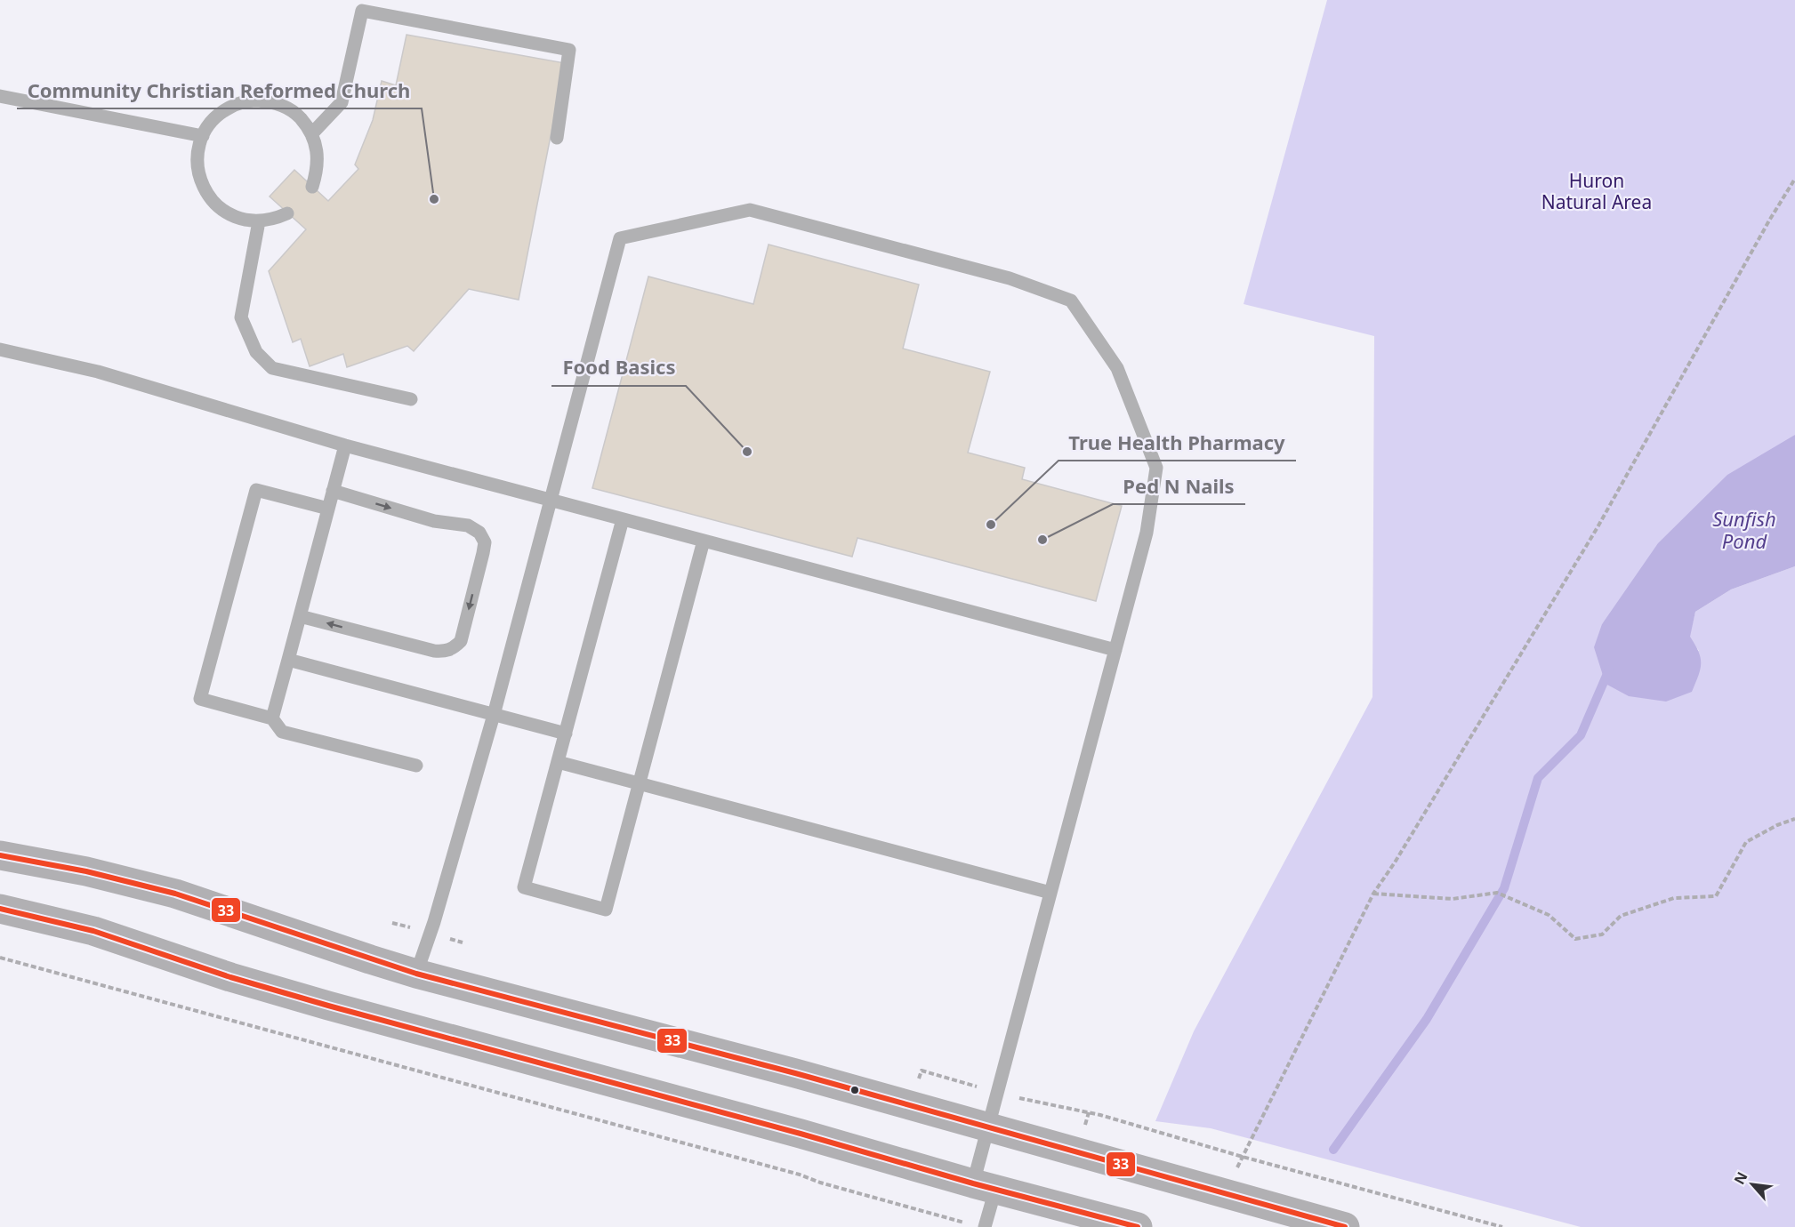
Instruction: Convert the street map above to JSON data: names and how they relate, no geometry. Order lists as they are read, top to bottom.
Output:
{
  "water": ["Sunfish Pond"],
  "parks": ["Huron Natural Area"],
  "places": [
    "Community Christian Reformed Church",
    "Food Basics",
    "True Health Pharmacy",
    "Ped N Nails"
  ],
  "lines": ["transit line 33"],
  "north": "top left"
}
